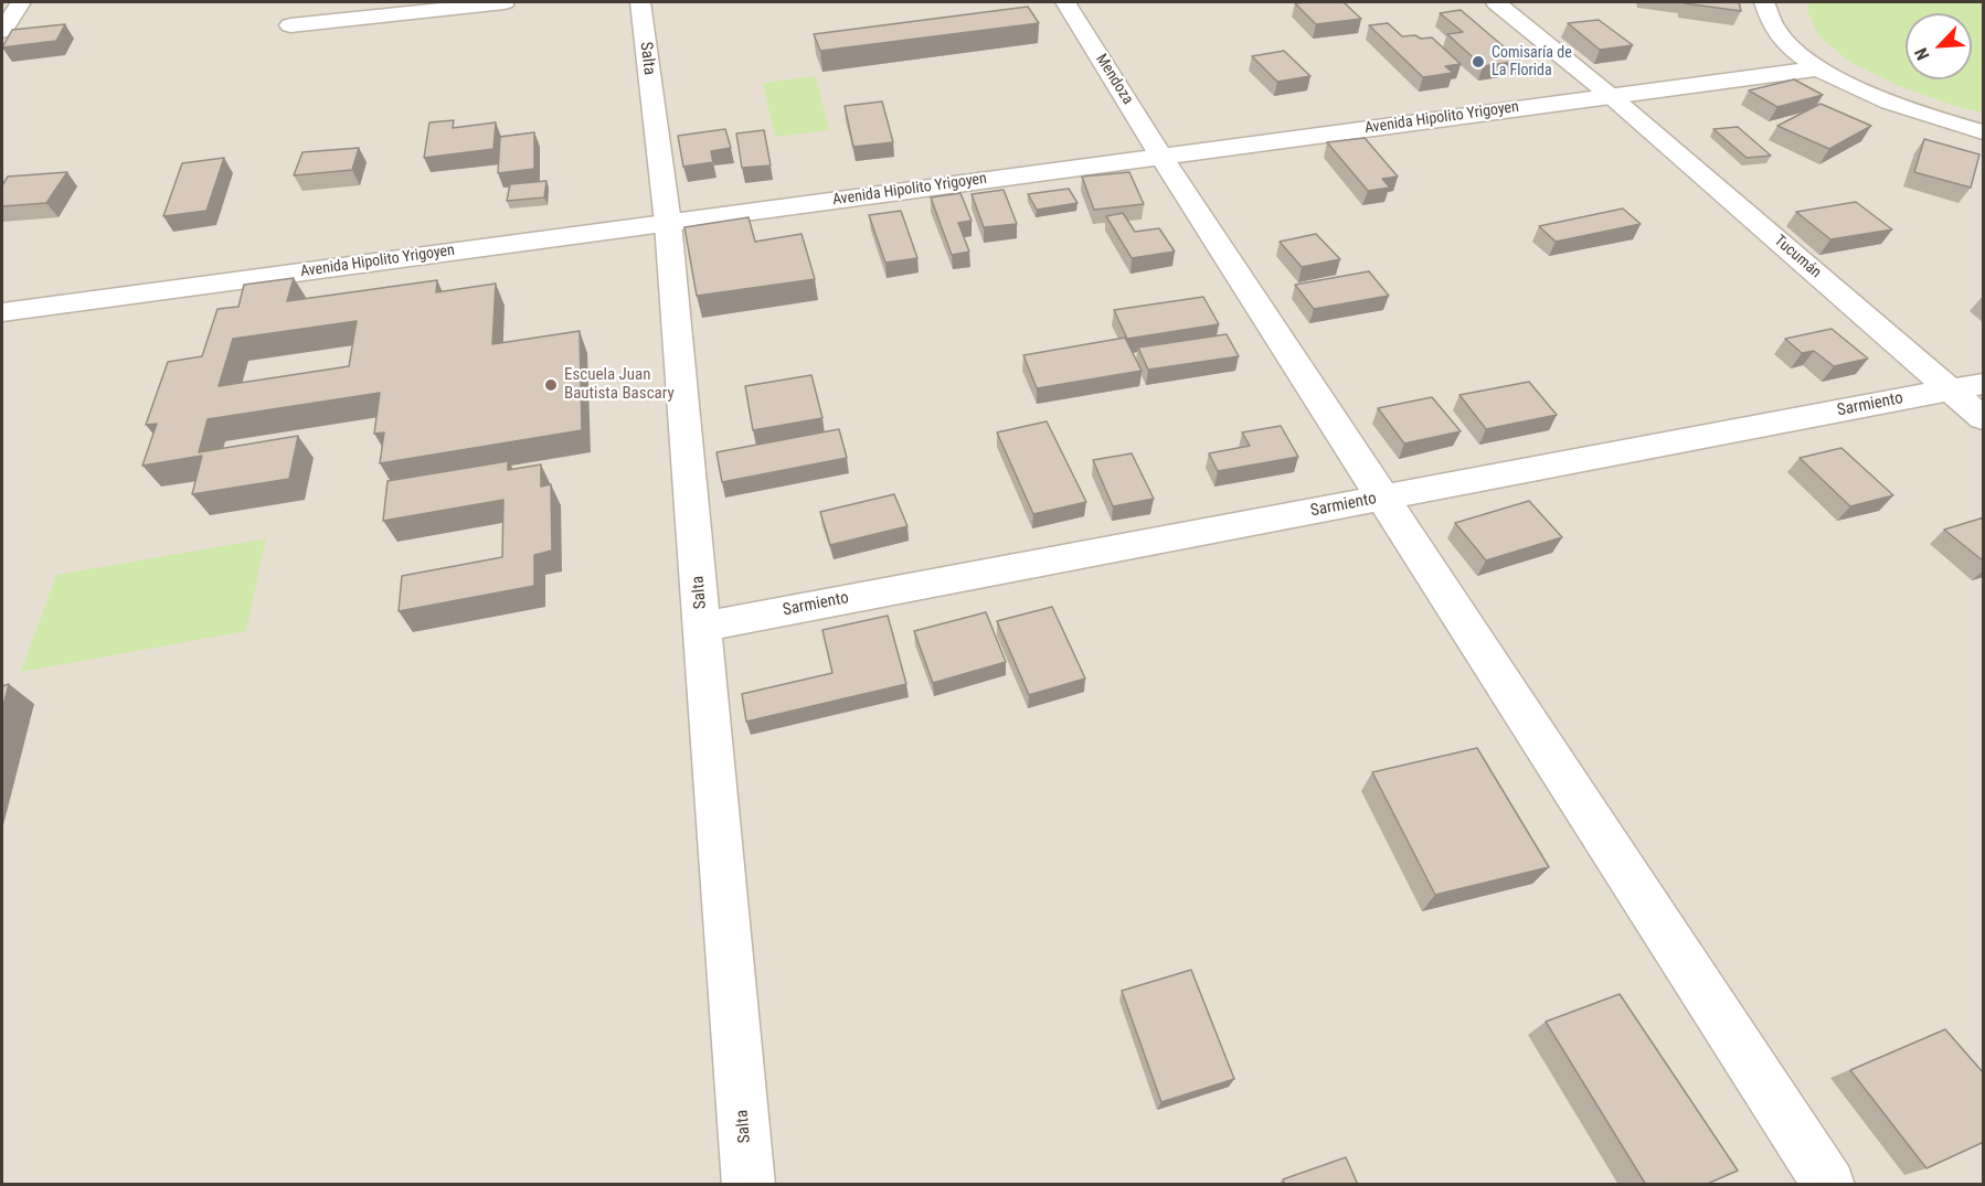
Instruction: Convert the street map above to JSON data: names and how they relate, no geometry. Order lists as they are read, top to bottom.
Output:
{
  "streets": {
    "street": [
      "Salta",
      "Mendoza",
      "Avenida Hipolito Yrigoyen",
      "Tucumán",
      "Sarmiento"
    ]
  },
  "crossings": [
    ["Salta", "Avenida Hipolito Yrigoyen"],
    ["Salta", "Sarmiento"],
    ["Mendoza", "Avenida Hipolito Yrigoyen"],
    ["Mendoza", "Sarmiento"],
    ["Avenida Hipolito Yrigoyen", "Tucumán"],
    ["Tucumán", "Sarmiento"]
  ],
  "places": ["Comisaría de La Florida", "Escuela Juan Bautista Bascary"],
  "north": "bottom left"
}
